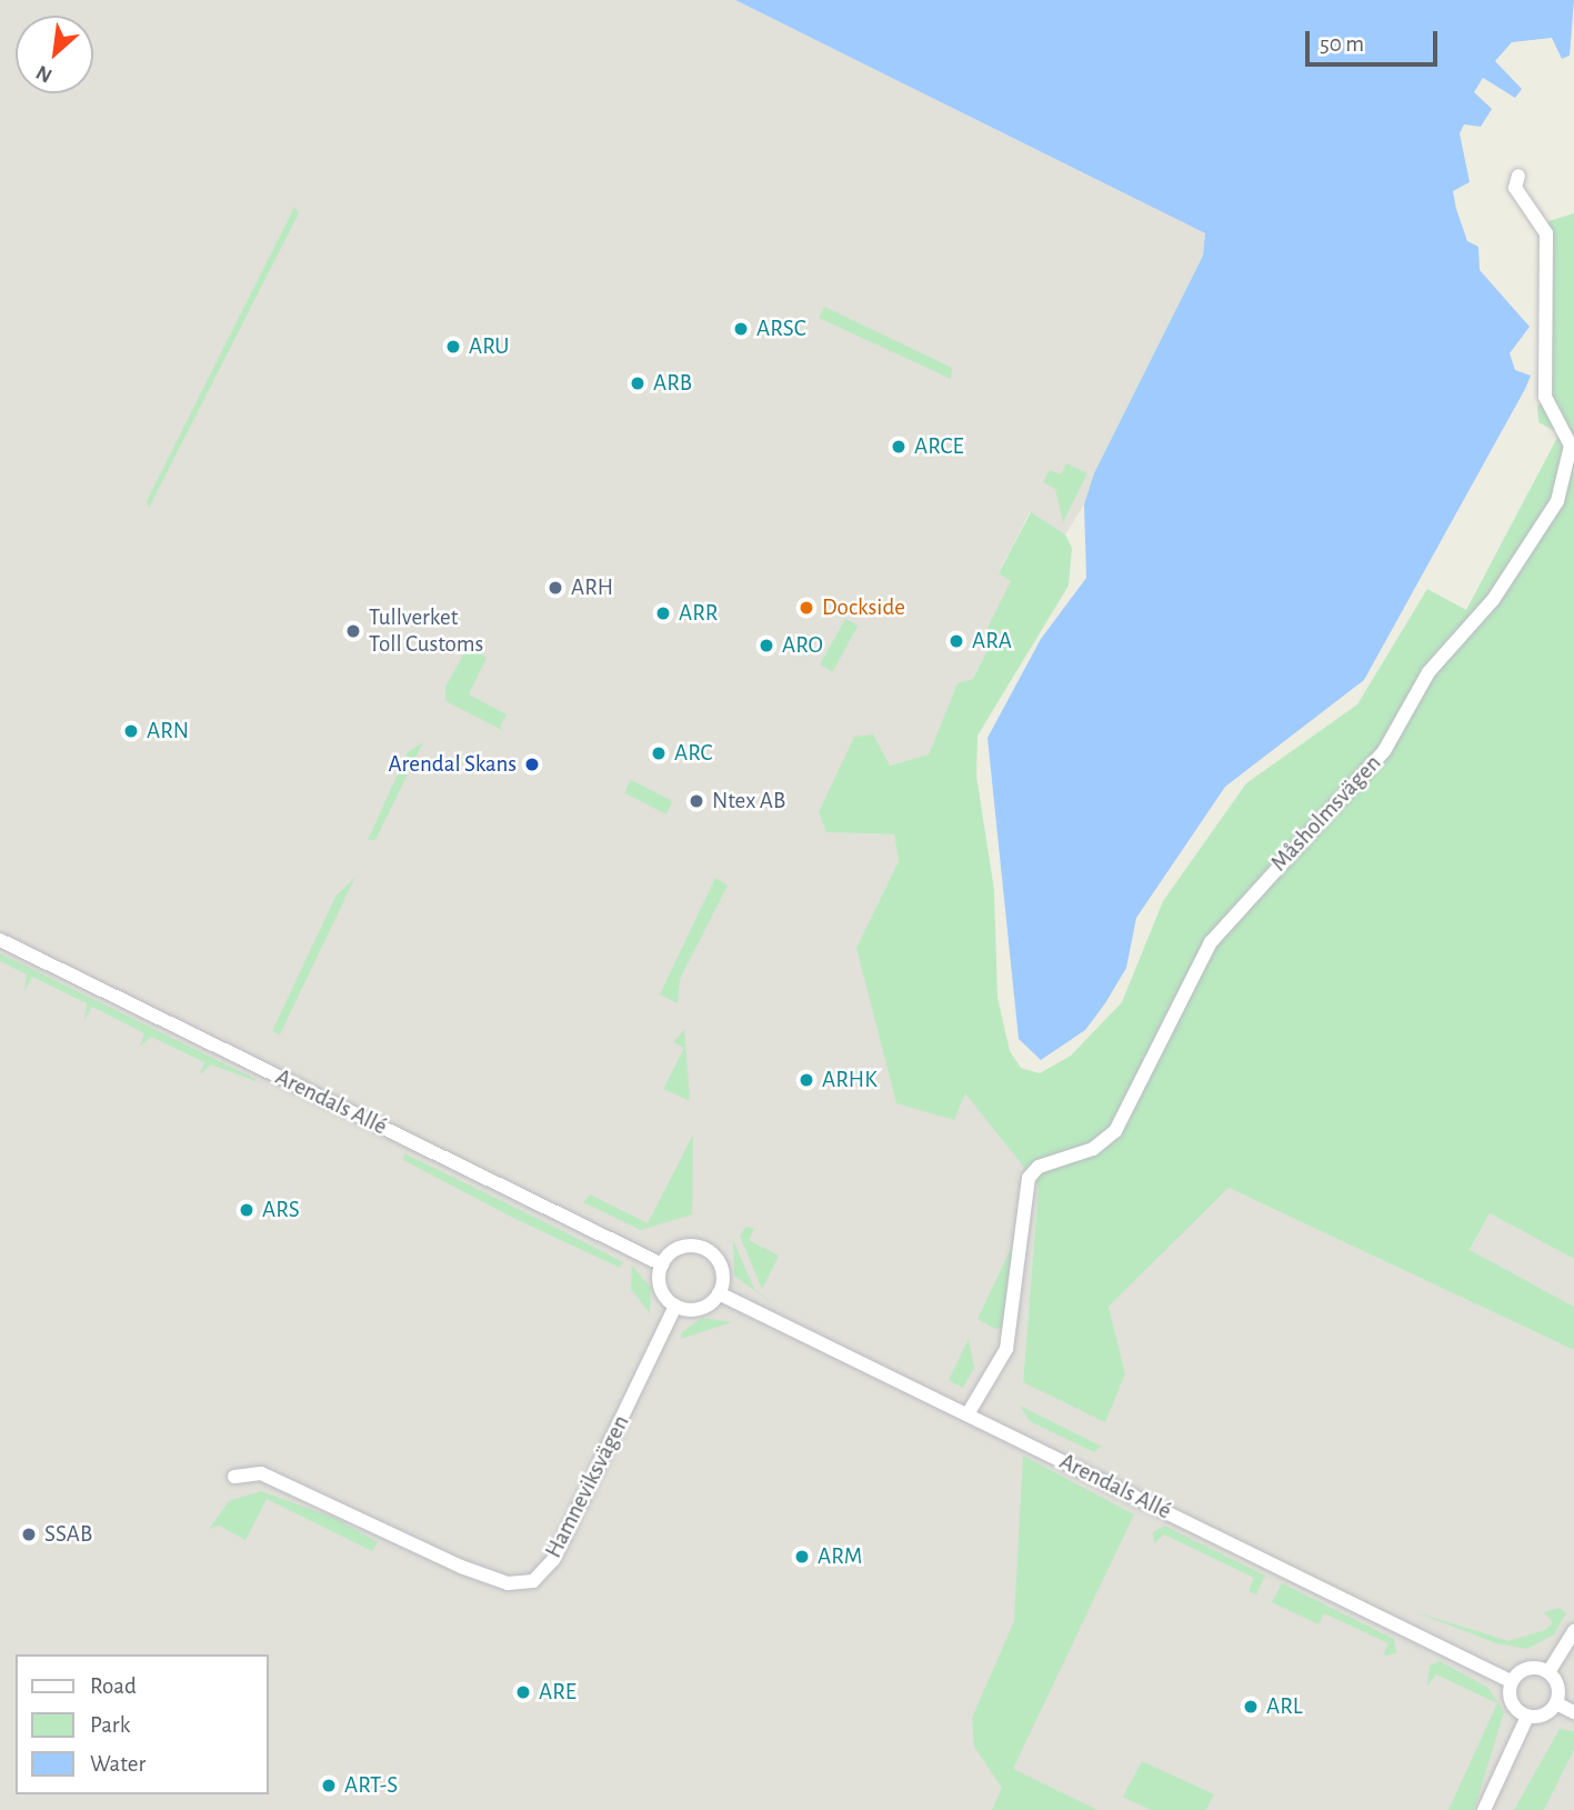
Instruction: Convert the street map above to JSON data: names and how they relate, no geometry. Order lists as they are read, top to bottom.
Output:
{
  "streets": {
    "street": ["Måsholmsvägen", "Arendals Allé", "Hamneviksvägen"]
  },
  "crossings": [
    ["Måsholmsvägen", "Arendals Allé"],
    ["Arendals Allé", "Hamneviksvägen"]
  ],
  "places": [
    "ARSC",
    "ARU",
    "ARB",
    "ARCE",
    "ARH",
    "Dockside",
    "ARR",
    "Tullverket Toll Customs",
    "ARA",
    "ARO",
    "ARN",
    "ARC",
    "Arendal Skans",
    "Ntex AB",
    "ARHK",
    "ARS",
    "SSAB",
    "ARM",
    "ARE",
    "ARL",
    "ART-S"
  ],
  "legend": ["Road", "Park", "Water"],
  "scale_bar": "50 m",
  "north": "bottom left"
}
